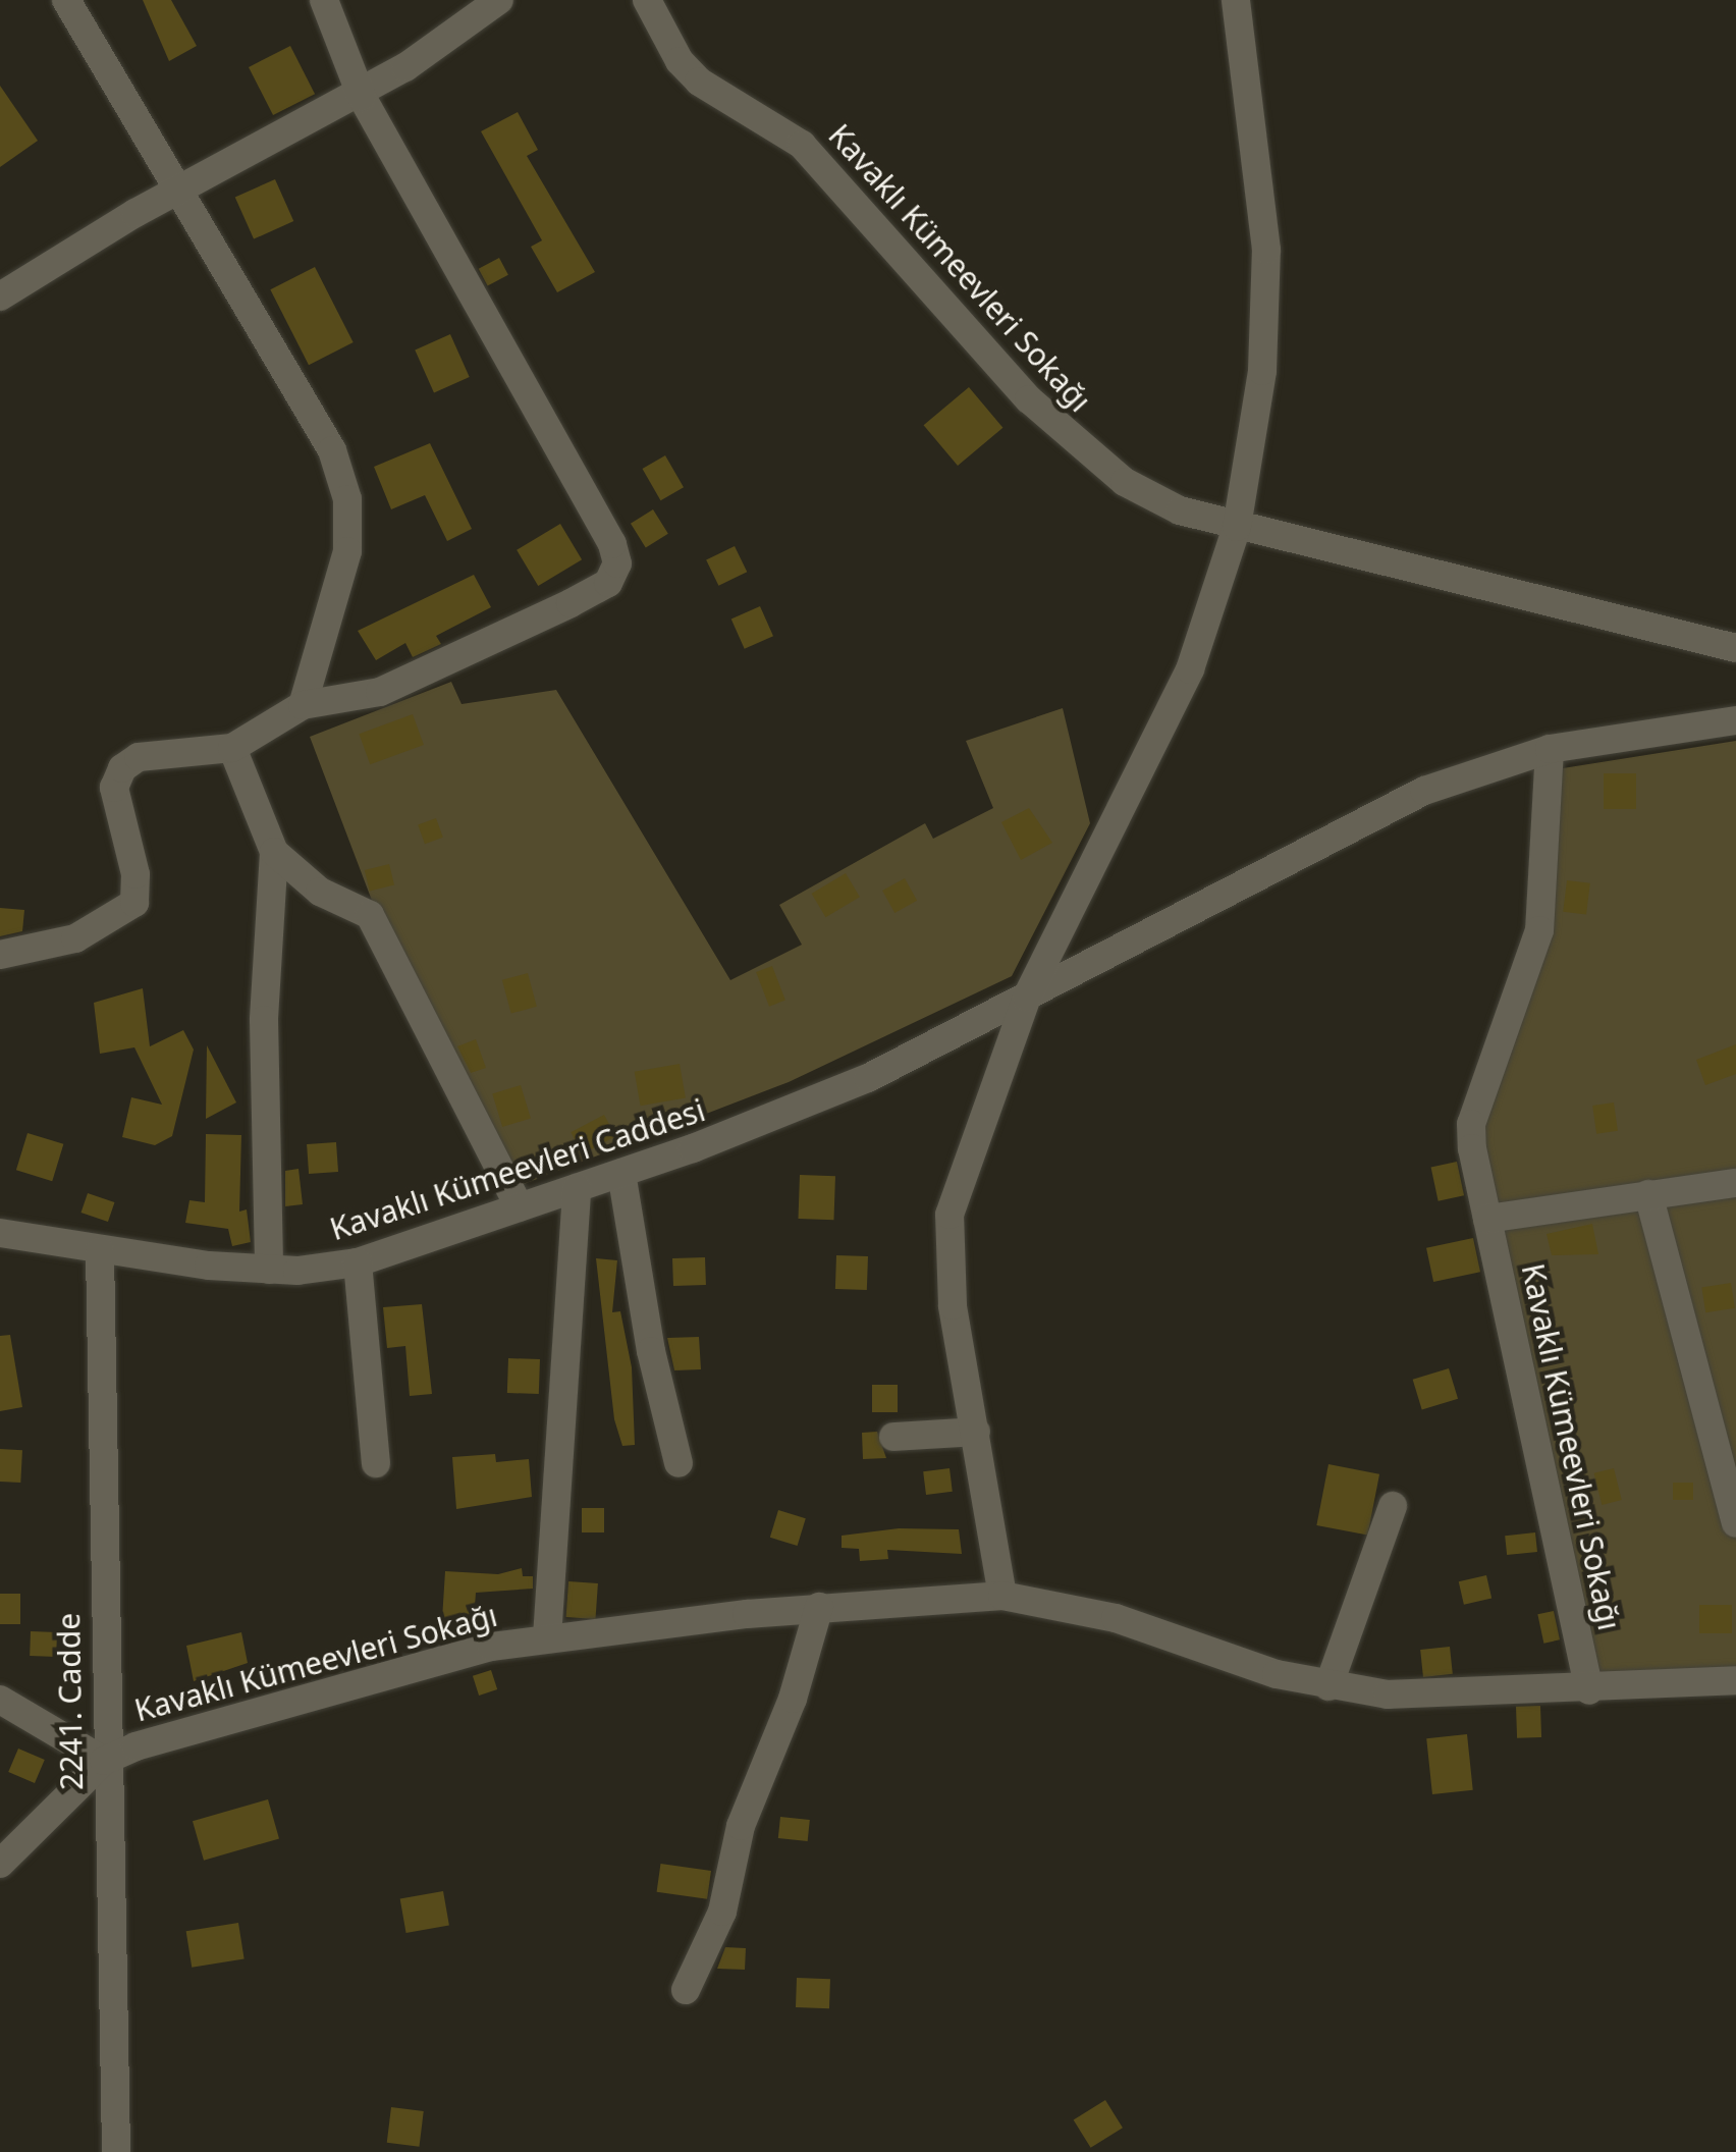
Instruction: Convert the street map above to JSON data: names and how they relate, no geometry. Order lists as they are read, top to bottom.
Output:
{
  "streets": {
    "street": ["Kavaklı Kümeevleri Sokağı", "Kavaklı Kümeevleri Caddesi", "2241. Cadde"]
  },
  "crossings": [
    ["Kavaklı Kümeevleri Sokağı", "Kavaklı Kümeevleri Caddesi"],
    ["Kavaklı Kümeevleri Sokağı", "2241. Cadde"],
    ["Kavaklı Kümeevleri Caddesi", "2241. Cadde"]
  ]
}
